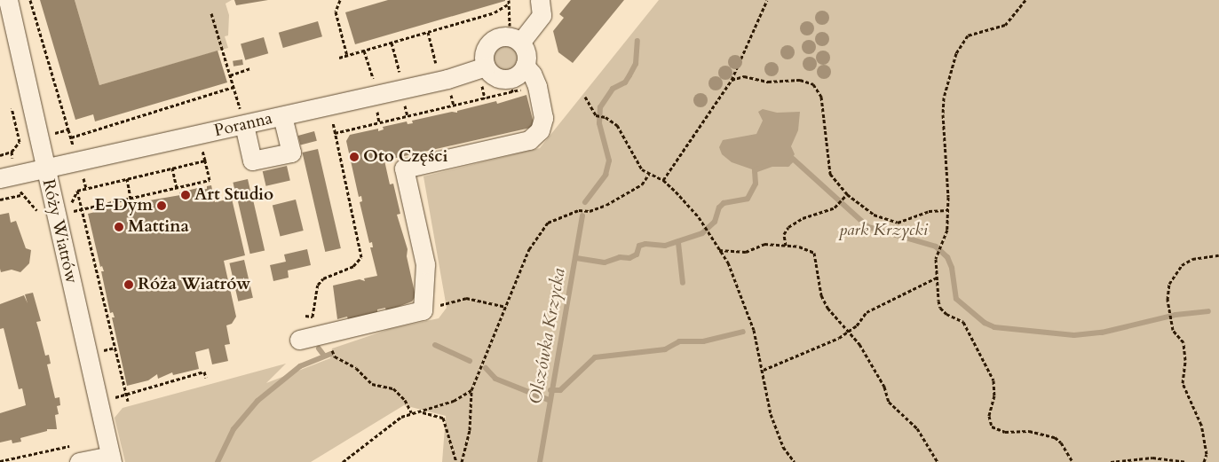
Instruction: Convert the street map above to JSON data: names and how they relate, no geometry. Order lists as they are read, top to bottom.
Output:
{
  "streets": {
    "street": ["Poranna", "Róży Wiatrów"]
  },
  "crossings": [
    ["Poranna", "Róży Wiatrów"]
  ],
  "water": ["Olszówka Krzycka"],
  "parks": ["park Krzycki"],
  "places": [
    "Oto Części",
    "Art Studio",
    "E-Dym",
    "Mattina",
    "Róża Wiatrów"
  ]
}
